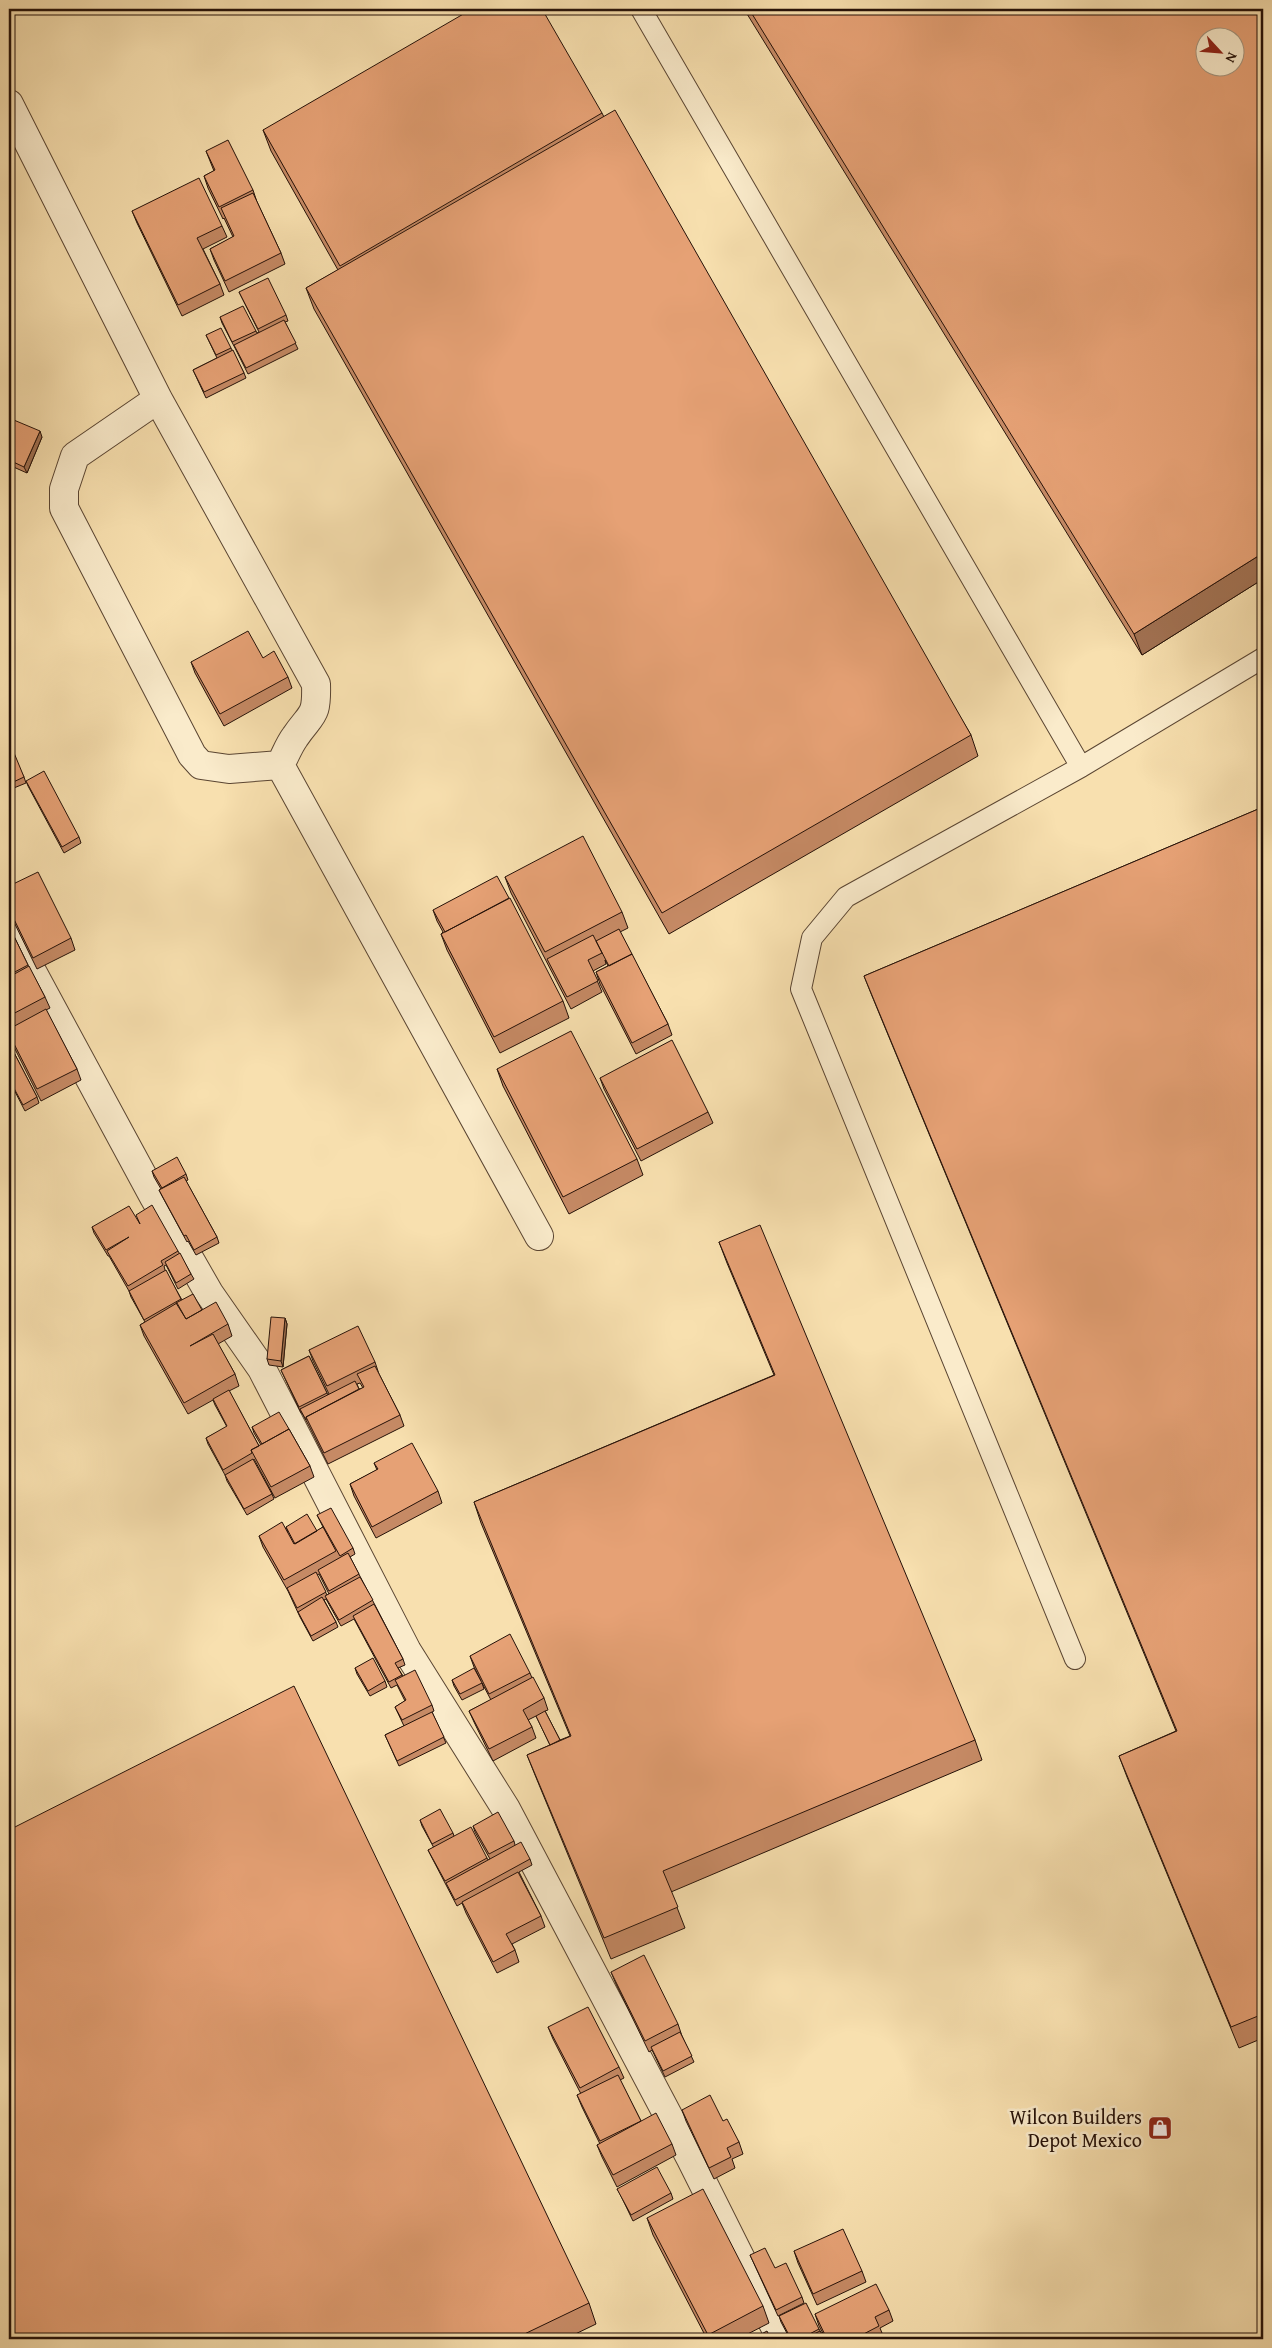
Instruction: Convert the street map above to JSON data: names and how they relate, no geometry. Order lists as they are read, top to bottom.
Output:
{
  "places": {
    "shop": ["Wilcon Builders Depot Mexico"]
  },
  "north": "bottom right"
}
